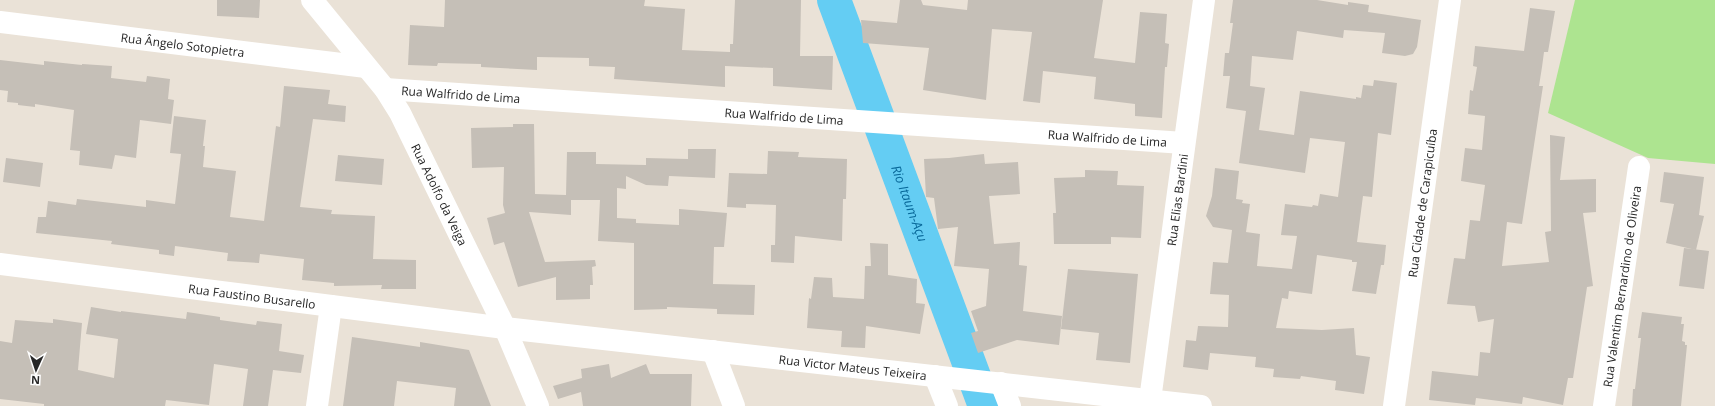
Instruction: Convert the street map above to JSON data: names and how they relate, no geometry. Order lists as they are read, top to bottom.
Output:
{
  "streets": {
    "street": [
      "Rua Ângelo Sotopietra",
      "Rua Walfrido de Lima",
      "Rua Adolfo da Veiga",
      "Rua Elias Bardini",
      "Rua Cidade de Carapicuíba",
      "Rua Valentim Bernardino de Oliveira",
      "Rua Faustino Busarello",
      "Rua Victor Mateus Teixeira"
    ]
  },
  "crossings": [
    ["Rua Ângelo Sotopietra", "Rua Adolfo da Veiga"],
    ["Rua Walfrido de Lima", "Rua Adolfo da Veiga"],
    ["Rua Walfrido de Lima", "Rua Elias Bardini"],
    ["Rua Adolfo da Veiga", "Rua Faustino Busarello"],
    ["Rua Adolfo da Veiga", "Rua Victor Mateus Teixeira"],
    ["Rua Elias Bardini", "Rua Victor Mateus Teixeira"],
    ["Rua Faustino Busarello", "Rua Victor Mateus Teixeira"]
  ],
  "water": ["Rio Itaum-Açu"],
  "north": "bottom"
}
